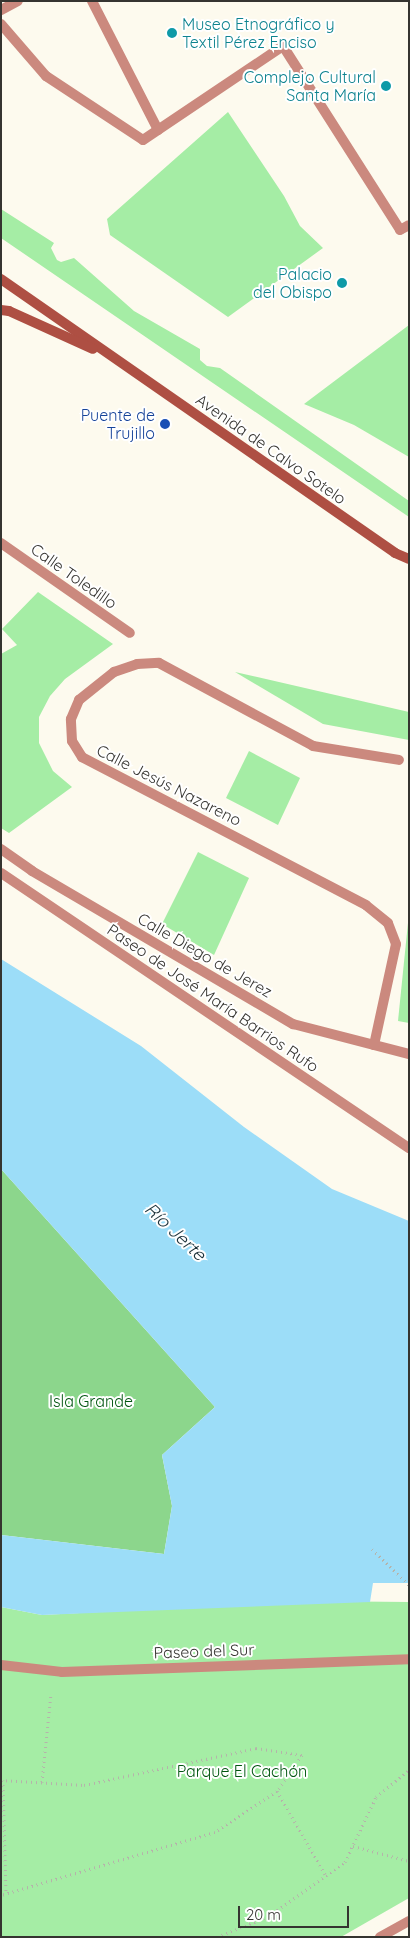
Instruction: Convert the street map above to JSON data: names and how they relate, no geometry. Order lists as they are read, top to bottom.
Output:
{
  "streets": {
    "main road": ["Avenida de Calvo Sotelo"],
    "street": [
      "Calle Toledillo",
      "Calle Jesús Nazareno",
      "Calle Diego de Jerez",
      "Paseo de José María Barrios Rufo",
      "Paseo del Sur"
    ]
  },
  "crossings": [
    ["Calle Jesús Nazareno", "Calle Diego de Jerez"]
  ],
  "water": ["Río Jerte"],
  "parks": ["Isla Grande", "Parque El Cachón"],
  "places": [
    "Museo Etnográfico y Textil Pérez Enciso",
    "Complejo Cultural Santa María",
    "Palacio del Obispo",
    "Puente de Trujillo"
  ],
  "scale_bar": "20 m"
}
